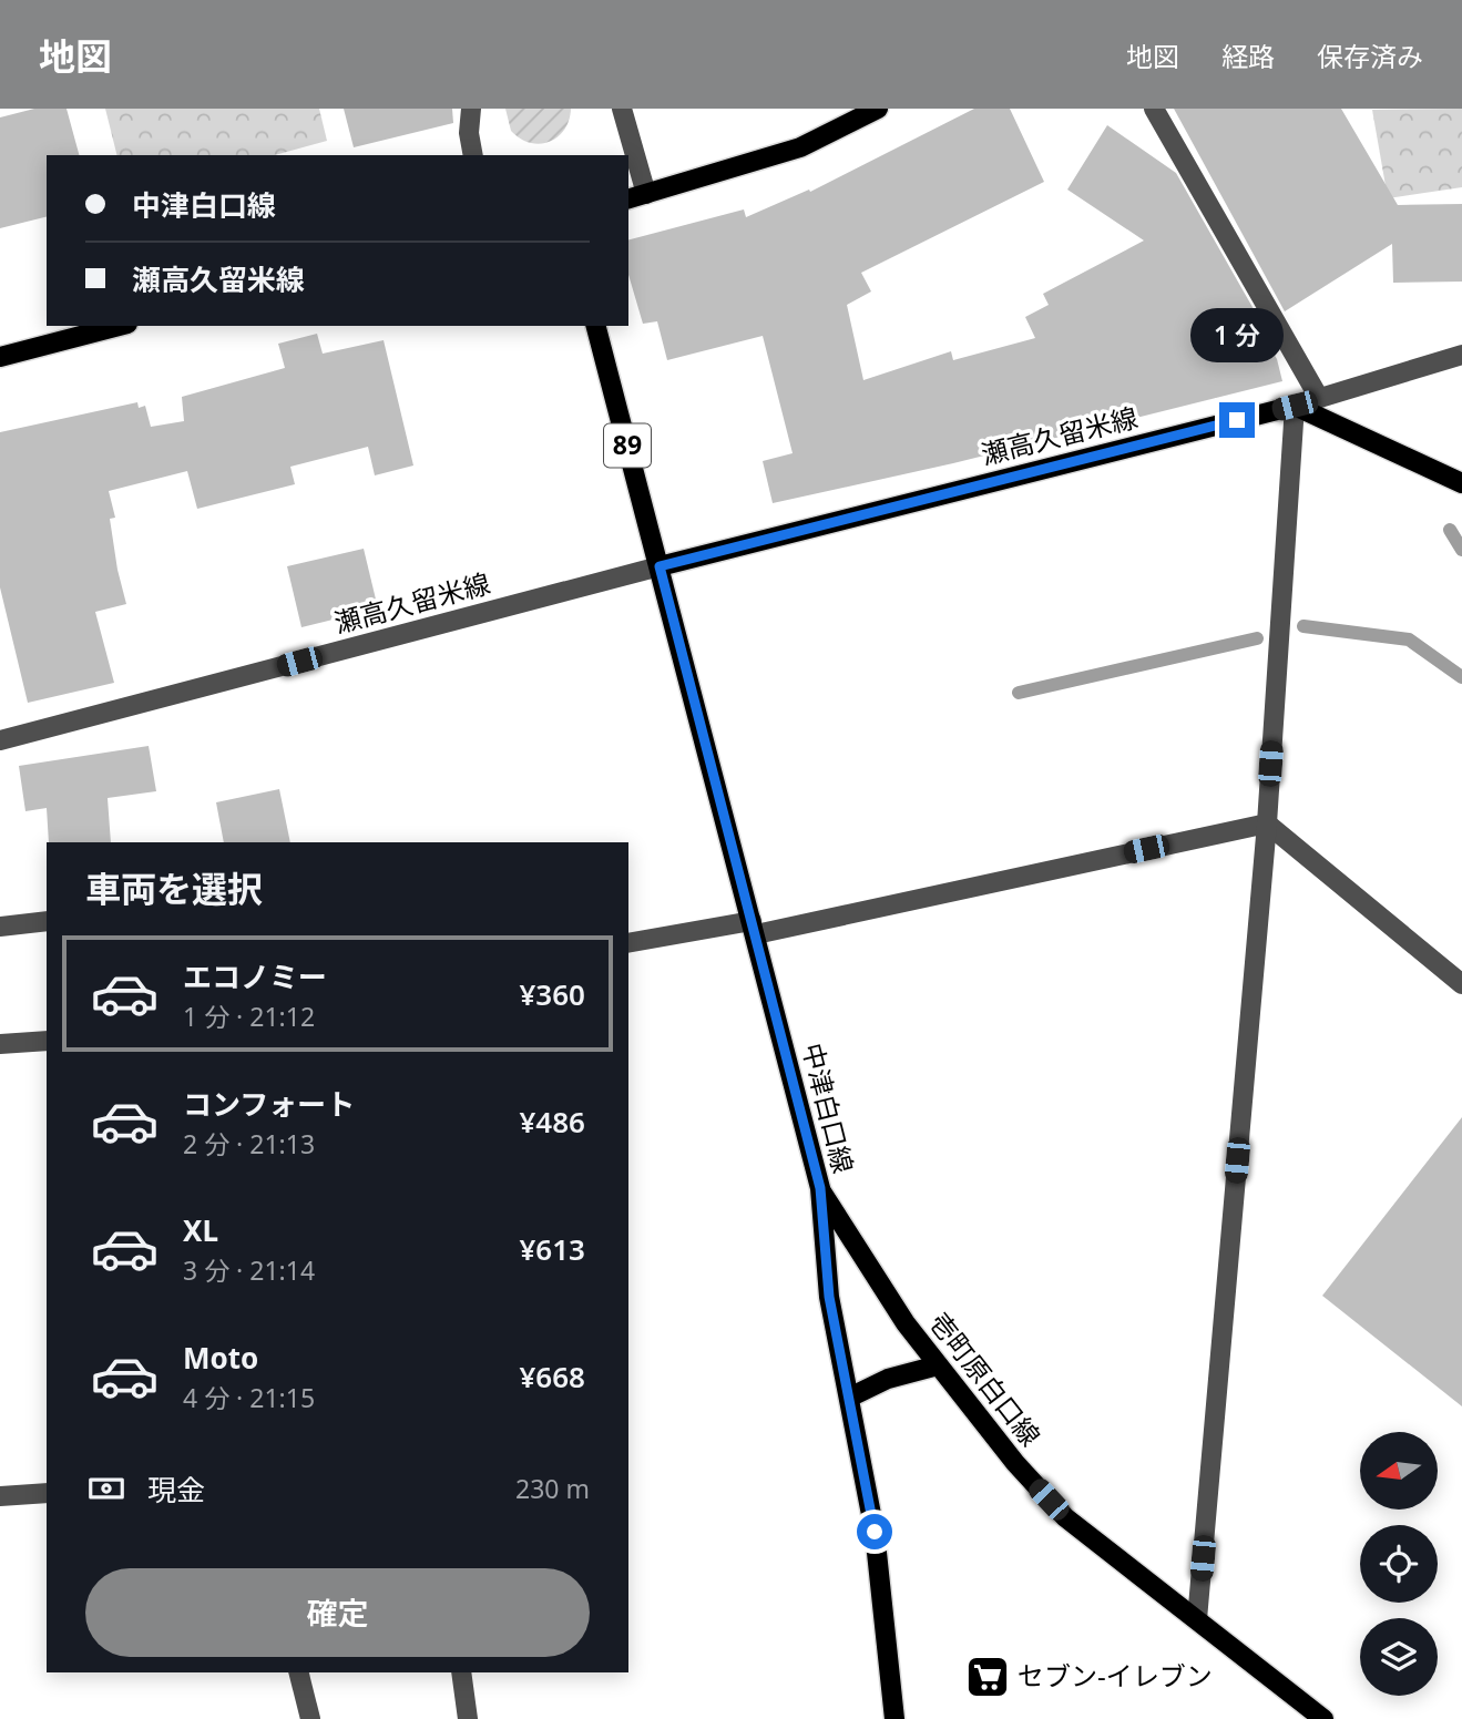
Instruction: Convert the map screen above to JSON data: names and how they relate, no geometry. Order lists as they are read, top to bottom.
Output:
{
  "streets": {
    "main road": [
      "瀬高久留米線",
      "89",
      "中津白口線",
      "壱町原白口線"
    ]
  },
  "crossings": [
    ["瀬高久留米線", "89"],
    ["瀬高久留米線", "中津白口線"],
    ["89", "中津白口線"],
    ["中津白口線", "壱町原白口線"]
  ],
  "places": {
    "supermarket": ["セブン-イレブン"]
  },
  "north": "left",
  "page": {
    "header": "地図",
    "nav": ["地図", "経路", "保存済み"],
    "banner": ["中津白口線", "瀬高久留米線"],
    "bubble": "1 分",
    "heading": "車両を選択",
    "list": [
      {
        "name": "エコノミー",
        "note": "1 分 · 21:12",
        "value": "¥360"
      },
      {
        "name": "コンフォート",
        "note": "2 分 · 21:13",
        "value": "¥486"
      },
      {
        "name": "XL",
        "note": "3 分 · 21:14",
        "value": "¥613"
      },
      {
        "name": "Moto",
        "note": "4 分 · 21:15",
        "value": "¥668"
      }
    ],
    "pay": ["現金", "230 m"],
    "buttons": "確定"
  }
}
